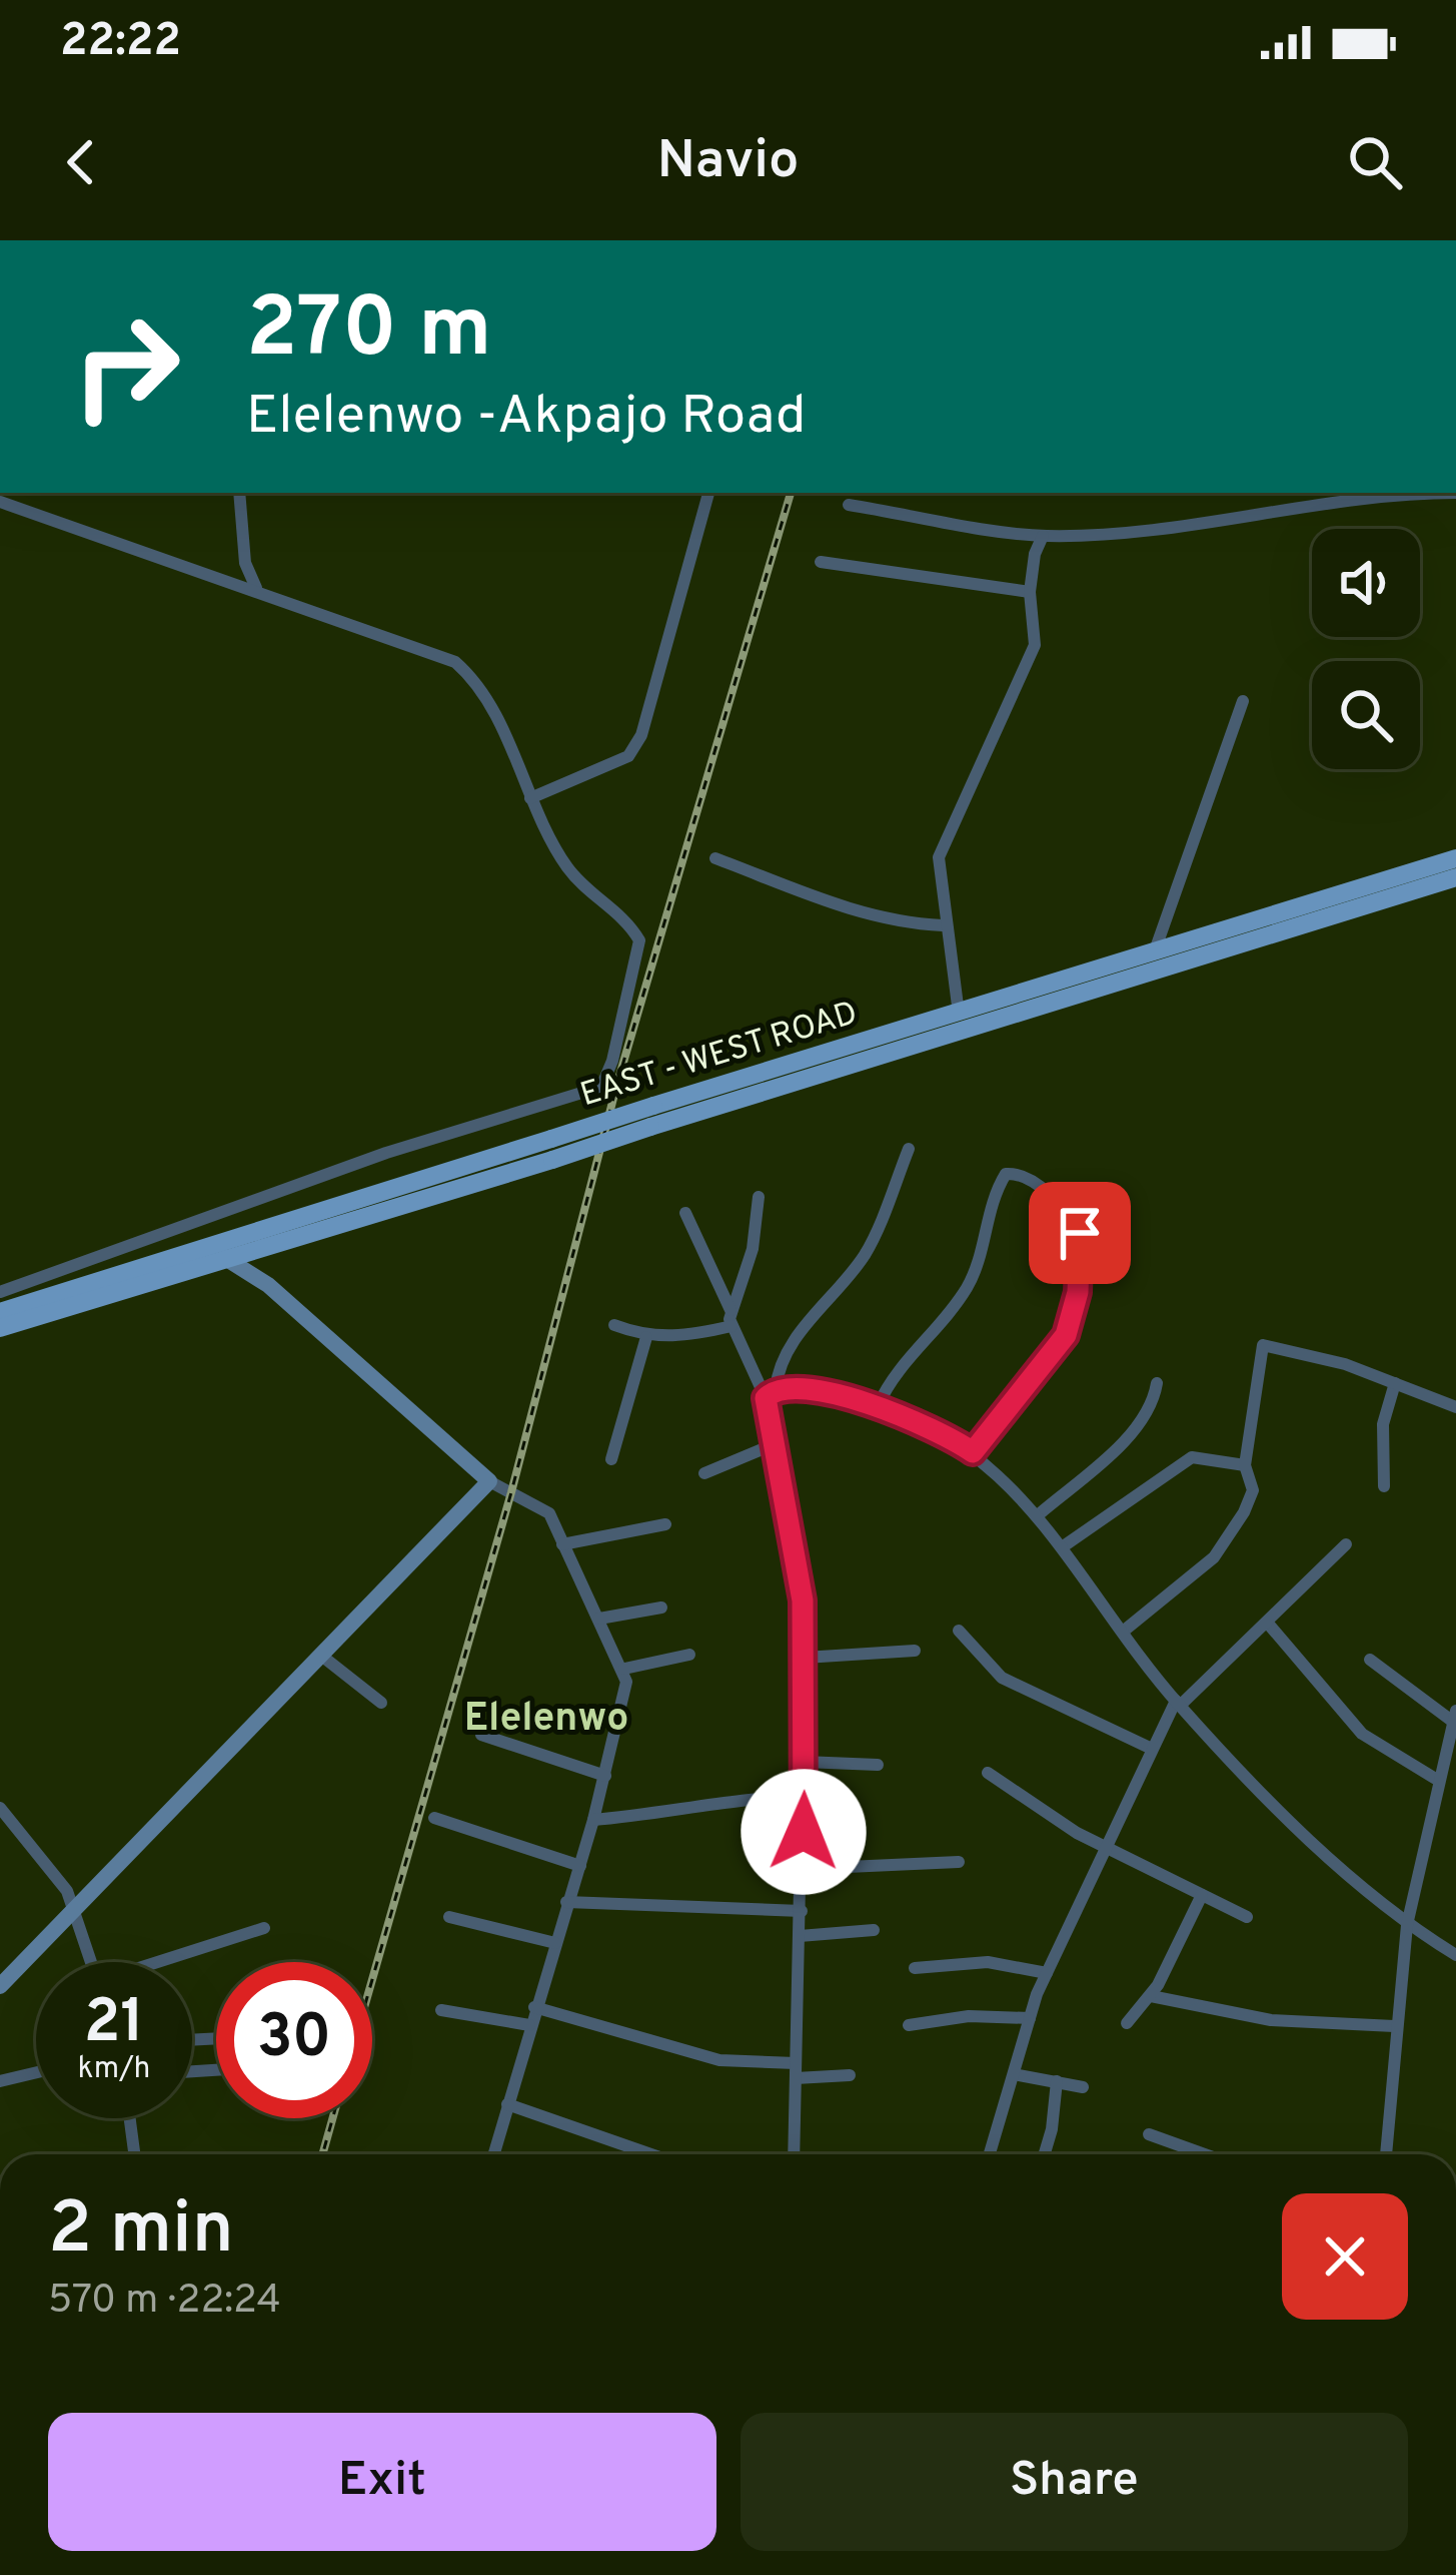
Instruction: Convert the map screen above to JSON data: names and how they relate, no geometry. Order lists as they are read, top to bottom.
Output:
{
  "streets": {
    "main road": ["EAST - WEST ROAD"]
  },
  "districts": ["Elelenwo"],
  "page": {
    "status": "22:22",
    "header": "Navio",
    "turn": ["270 m", "Elelenwo -Akpajo Road"],
    "speed": "21 km/h",
    "limit": "30",
    "heading": ["2 min", "570 m · 22:24"],
    "buttons": ["Exit", "Share"]
  }
}
